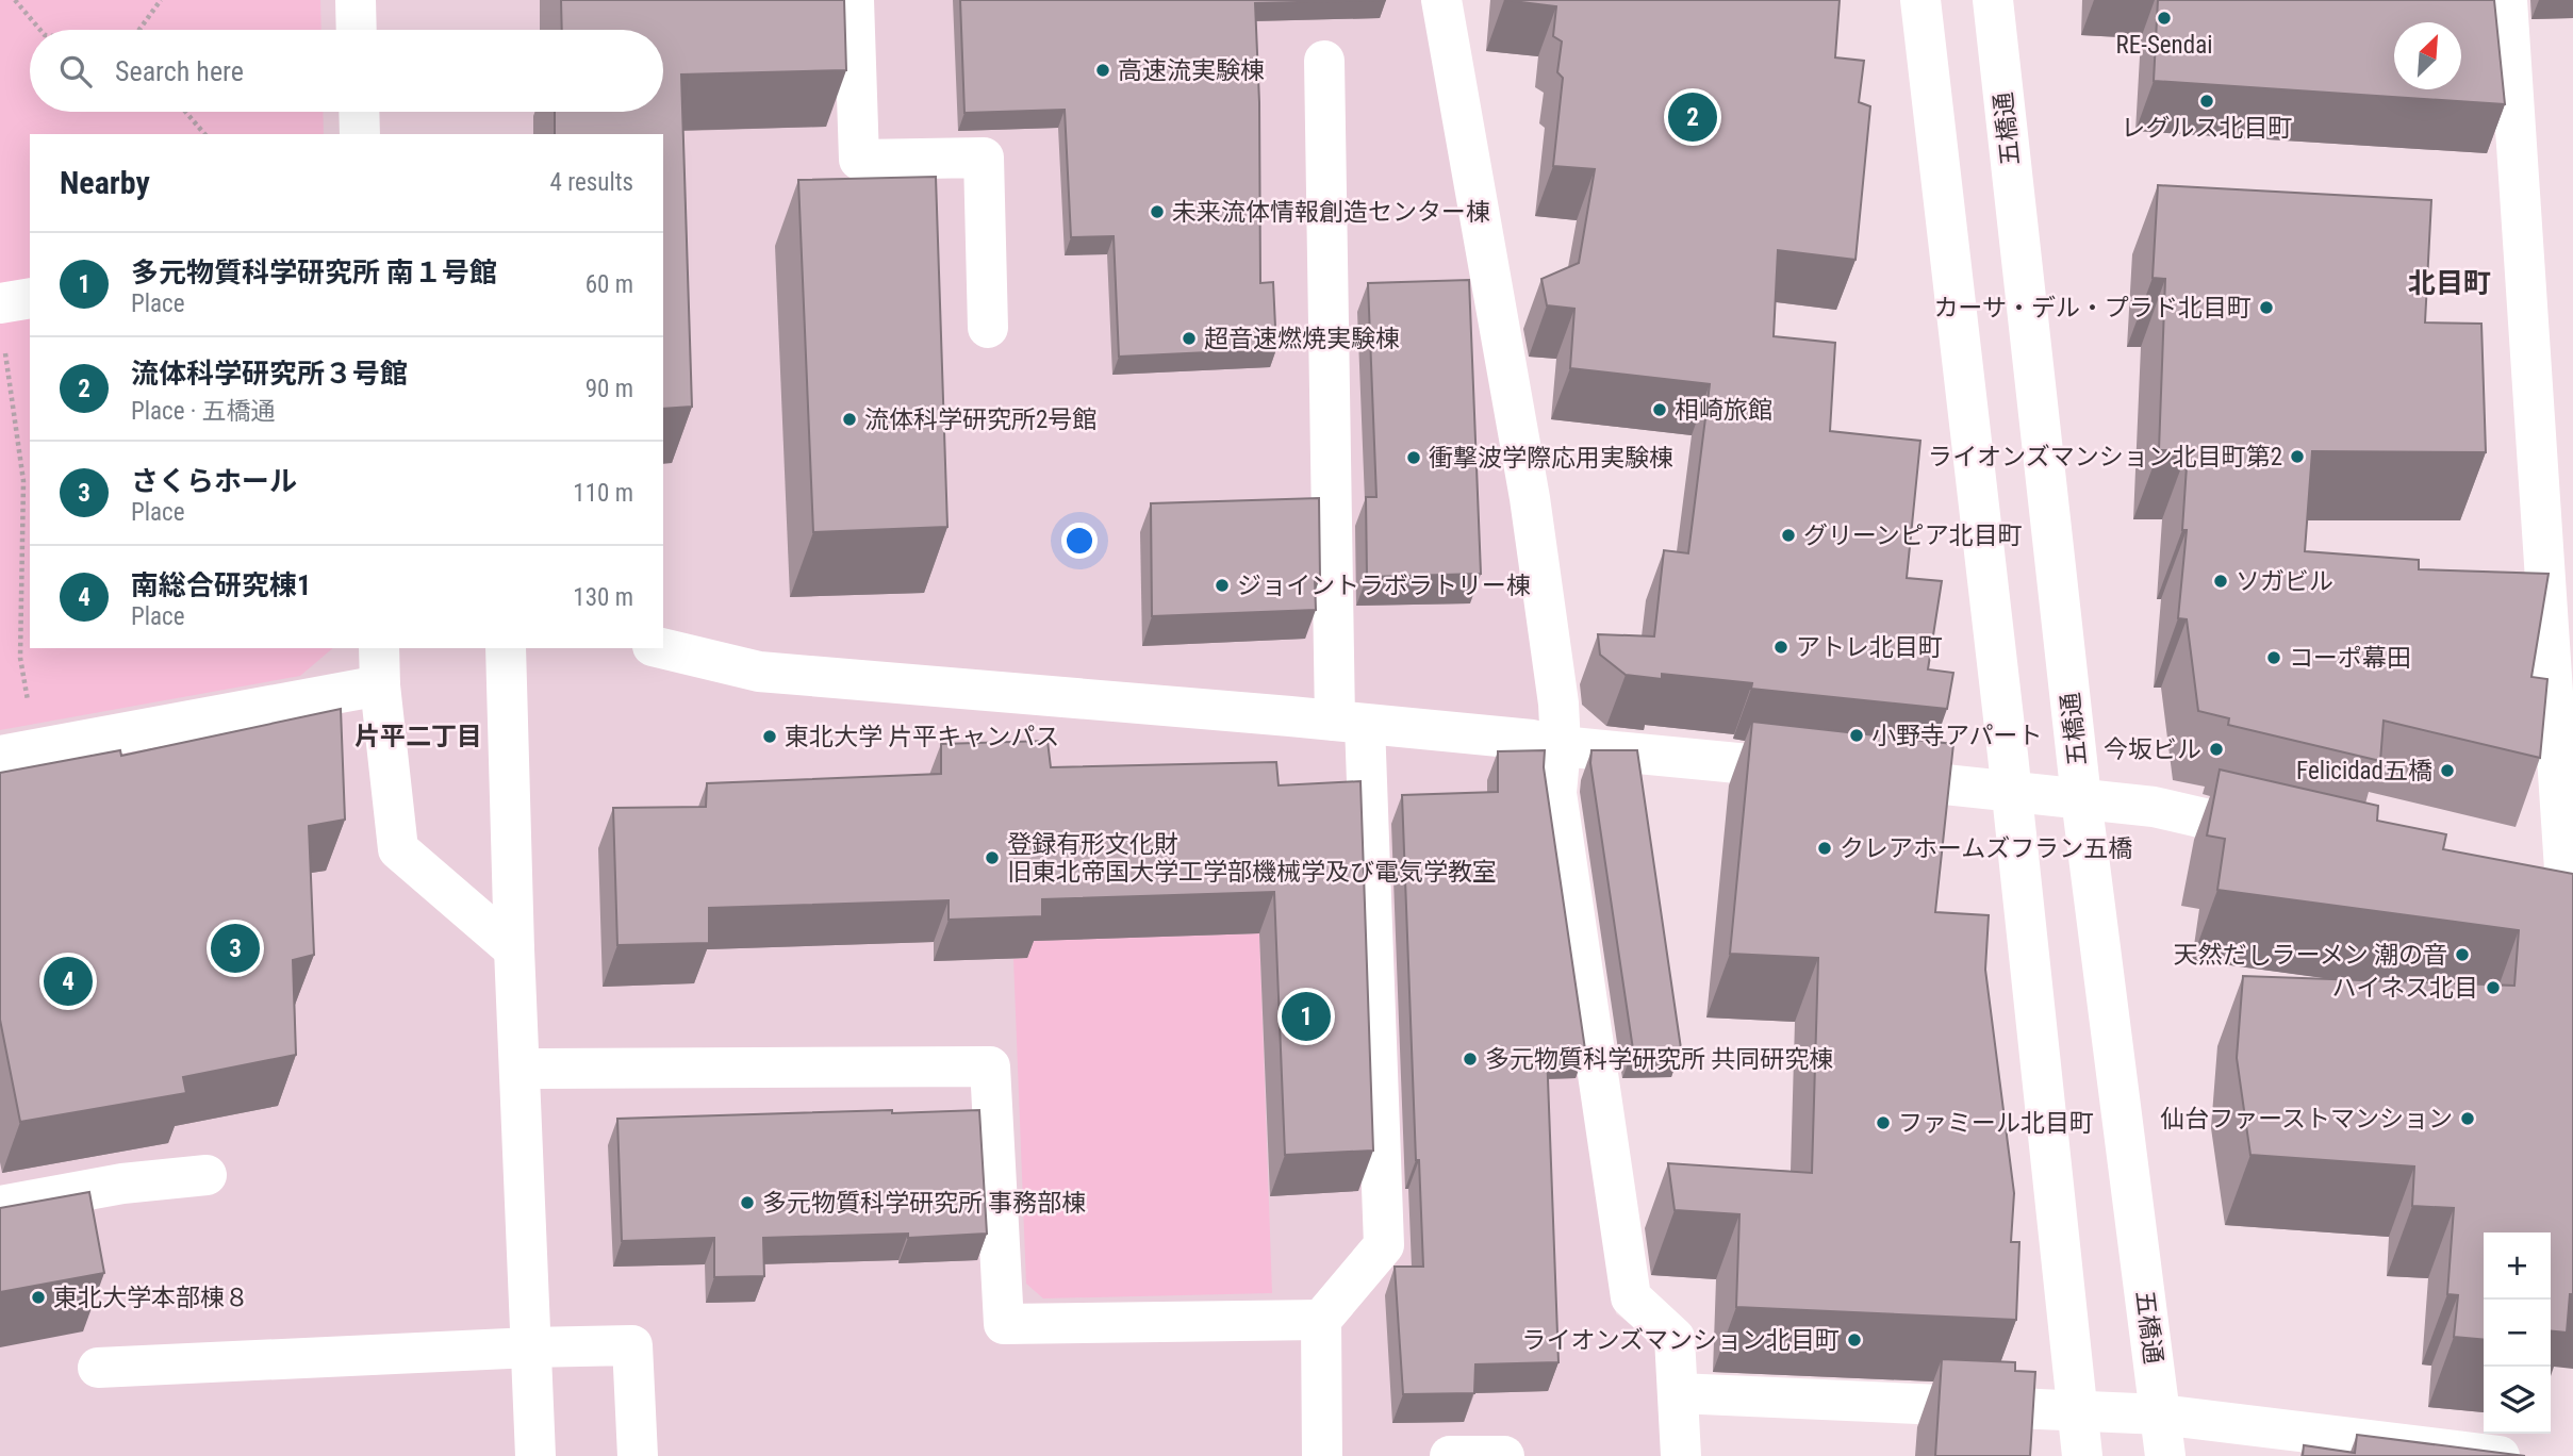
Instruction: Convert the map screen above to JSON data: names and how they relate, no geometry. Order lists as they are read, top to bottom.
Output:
{
  "streets": {
    "street": ["五橋通"]
  },
  "districts": ["北目町", "片平二丁目"],
  "places": [
    "RE-Sendai",
    "高速流実験棟",
    "レグルス北目町",
    "未来流体情報創造センター棟",
    "カーサ・デル・プラド北目町",
    "超音速燃焼実験棟",
    "相崎旅館",
    "流体科学研究所2号館",
    "ライオンズマンション北目町第2",
    "衝撃波学際応用実験棟",
    "グリーンピア北目町",
    "ソガビル",
    "ジョイントラボラトリー棟",
    "アトレ北目町",
    "コーポ幕田",
    "小野寺アパート",
    "東北大学 片平キャンパス",
    "今坂ビル",
    "Felicidad五橋",
    "クレアホームズフラン五橋",
    "登録有形文化財 旧東北帝国大学工学部機械学及び電気学教室",
    "天然だしラーメン 潮の音",
    "ハイネス北目",
    "多元物質科学研究所 共同研究棟",
    "仙台ファーストマンション",
    "ファミール北目町",
    "多元物質科学研究所 事務部棟",
    "東北大学本部棟８",
    "ライオンズマンション北目町"
  ],
  "north": "top right",
  "page": {
    "search": "Search here",
    "pins": [
      "2",
      "3",
      "4",
      "1"
    ],
    "heading": ["Nearby", "4 results"],
    "list": [
      {
        "mark": "1",
        "name": "多元物質科学研究所 南１号館",
        "note": "Place",
        "value": "60 m"
      },
      {
        "mark": "2",
        "name": "流体科学研究所３号館",
        "note": "Place · 五橋通",
        "value": "90 m"
      },
      {
        "mark": "3",
        "name": "さくらホール",
        "note": "Place",
        "value": "110 m"
      },
      {
        "mark": "4",
        "name": "南総合研究棟1",
        "note": "Place",
        "value": "130 m"
      }
    ],
    "map_buttons": ["+", "−"]
  }
}
